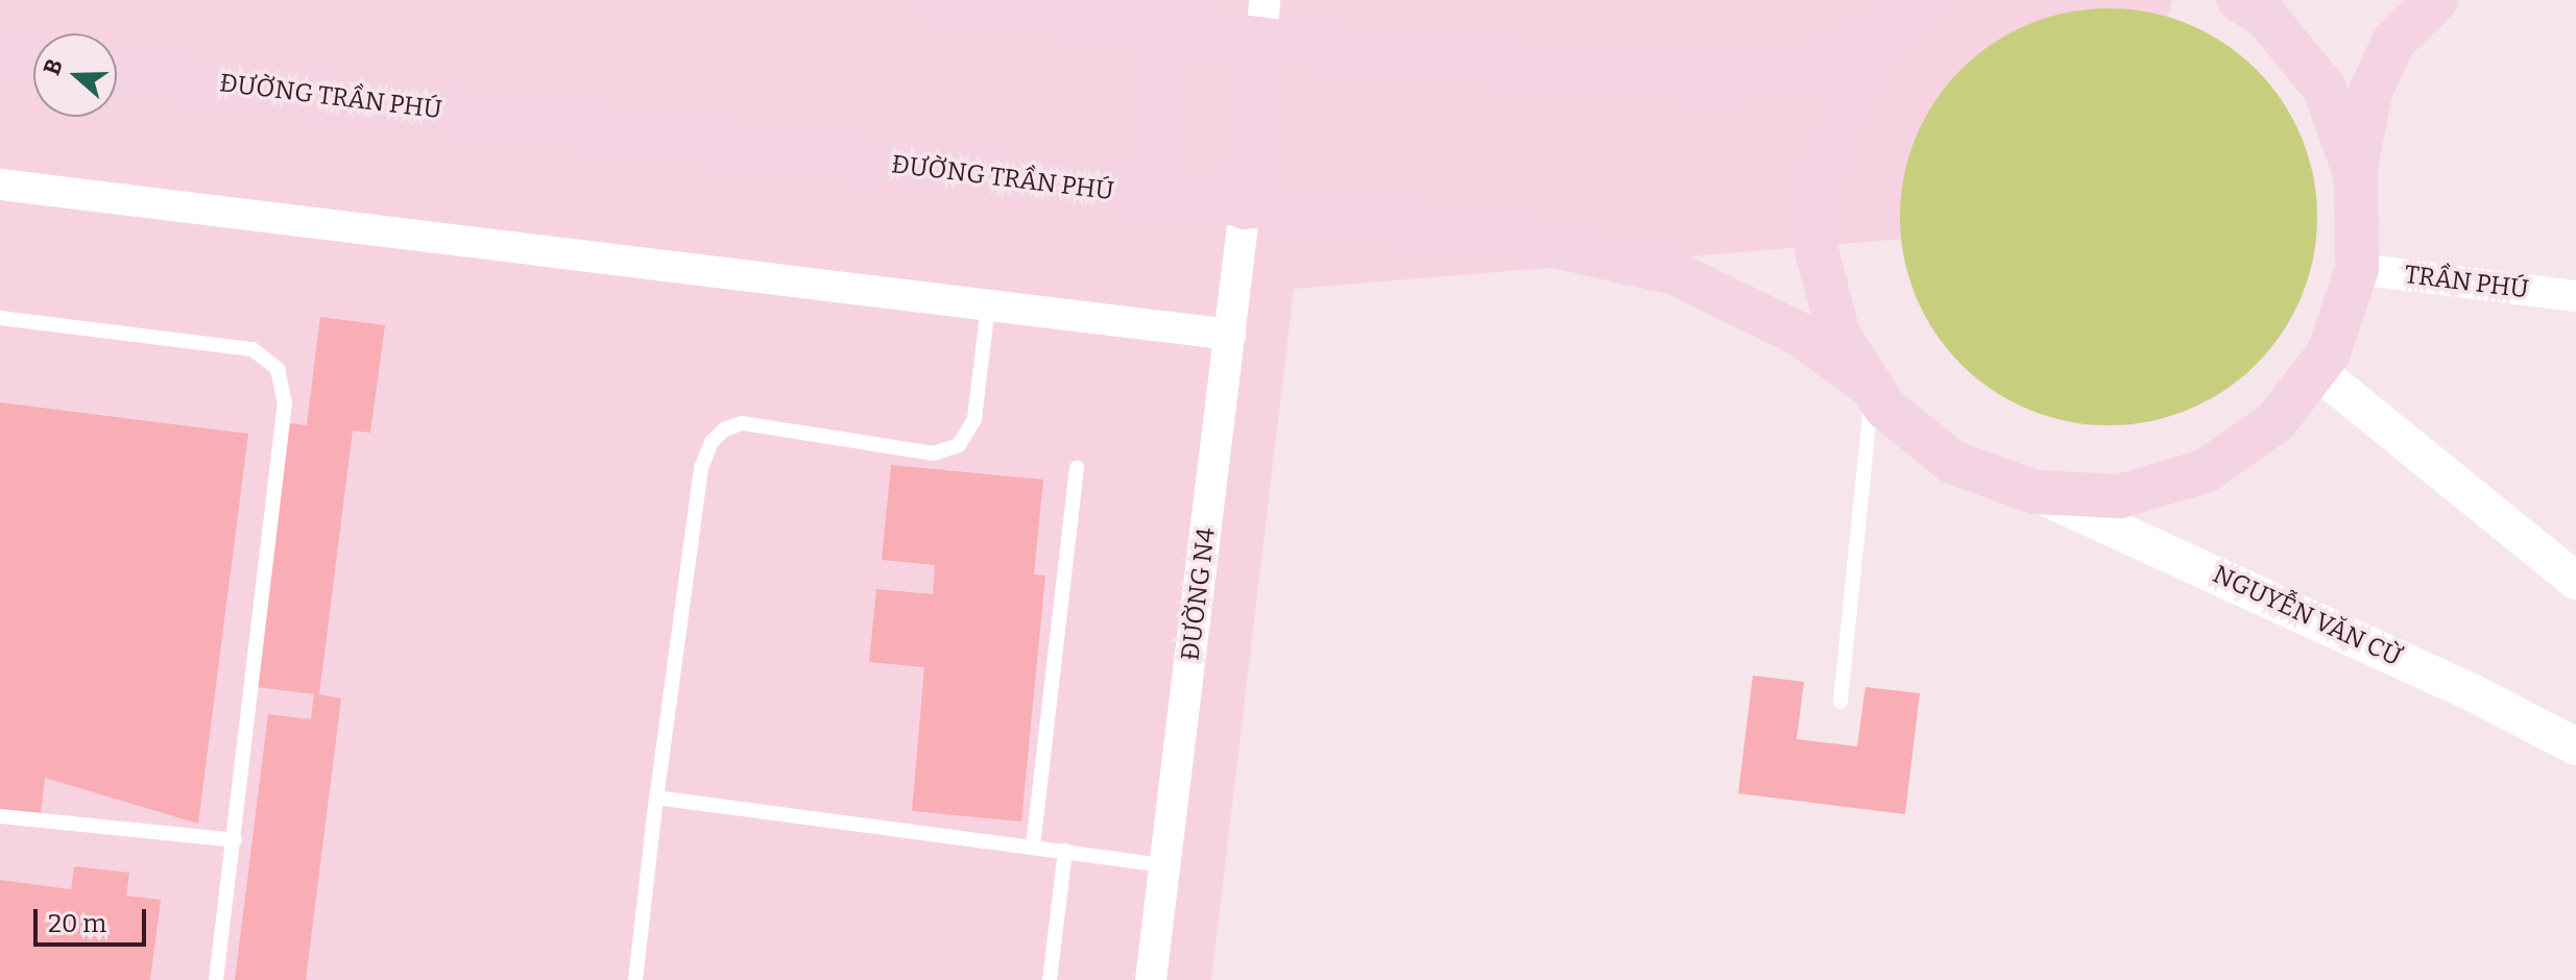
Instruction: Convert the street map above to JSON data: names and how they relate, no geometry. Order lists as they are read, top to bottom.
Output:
{
  "streets": {
    "main road": ["ĐƯỜNG TRẦN PHÚ"],
    "street": ["TRẦN PHÚ", "ĐƯỜNG N4", "NGUYỄN VĂN CỪ"]
  },
  "crossings": [
    ["ĐƯỜNG TRẦN PHÚ", "ĐƯỜNG N4"]
  ],
  "scale_bar": "20 m",
  "north": "left"
}
